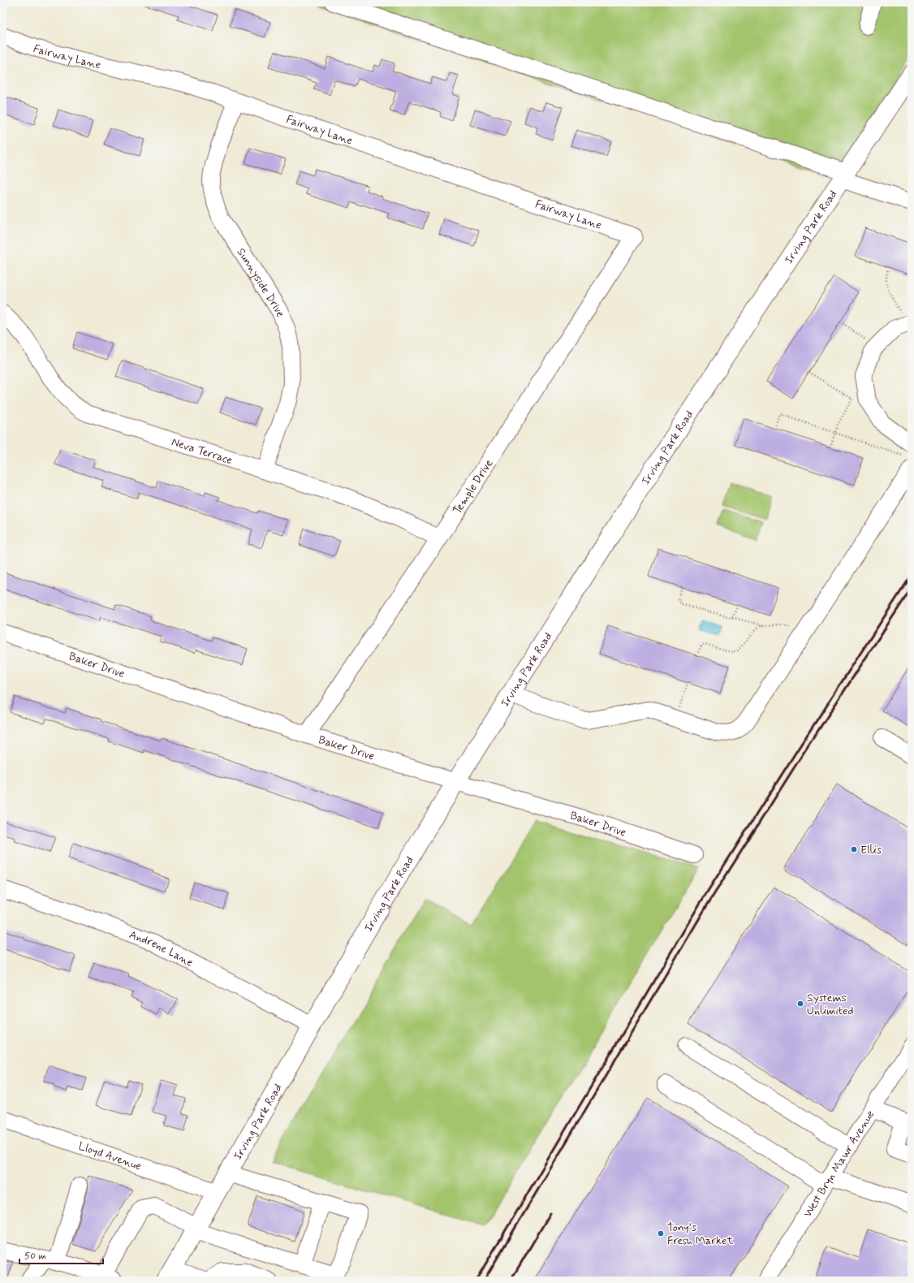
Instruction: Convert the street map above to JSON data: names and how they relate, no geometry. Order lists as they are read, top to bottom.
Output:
{
  "streets": {
    "main road": ["Irving Park Road"],
    "street": [
      "Fairway Lane",
      "Sunnyside Drive",
      "Neva Terrace",
      "Temple Drive",
      "Baker Drive",
      "Andrene Lane",
      "Lloyd Avenue",
      "West Bryn Mawr Avenue"
    ]
  },
  "crossings": [
    ["Fairway Lane", "Sunnyside Drive"],
    ["Fairway Lane", "Temple Drive"],
    ["Irving Park Road", "Baker Drive"],
    ["Irving Park Road", "Andrene Lane"],
    ["Irving Park Road", "Lloyd Avenue"],
    ["Sunnyside Drive", "Neva Terrace"],
    ["Neva Terrace", "Temple Drive"],
    ["Temple Drive", "Baker Drive"]
  ],
  "places": ["Ellis", "Systems Unlimited", "Tony's Fresh Market"],
  "scale_bar": "50 m"
}
